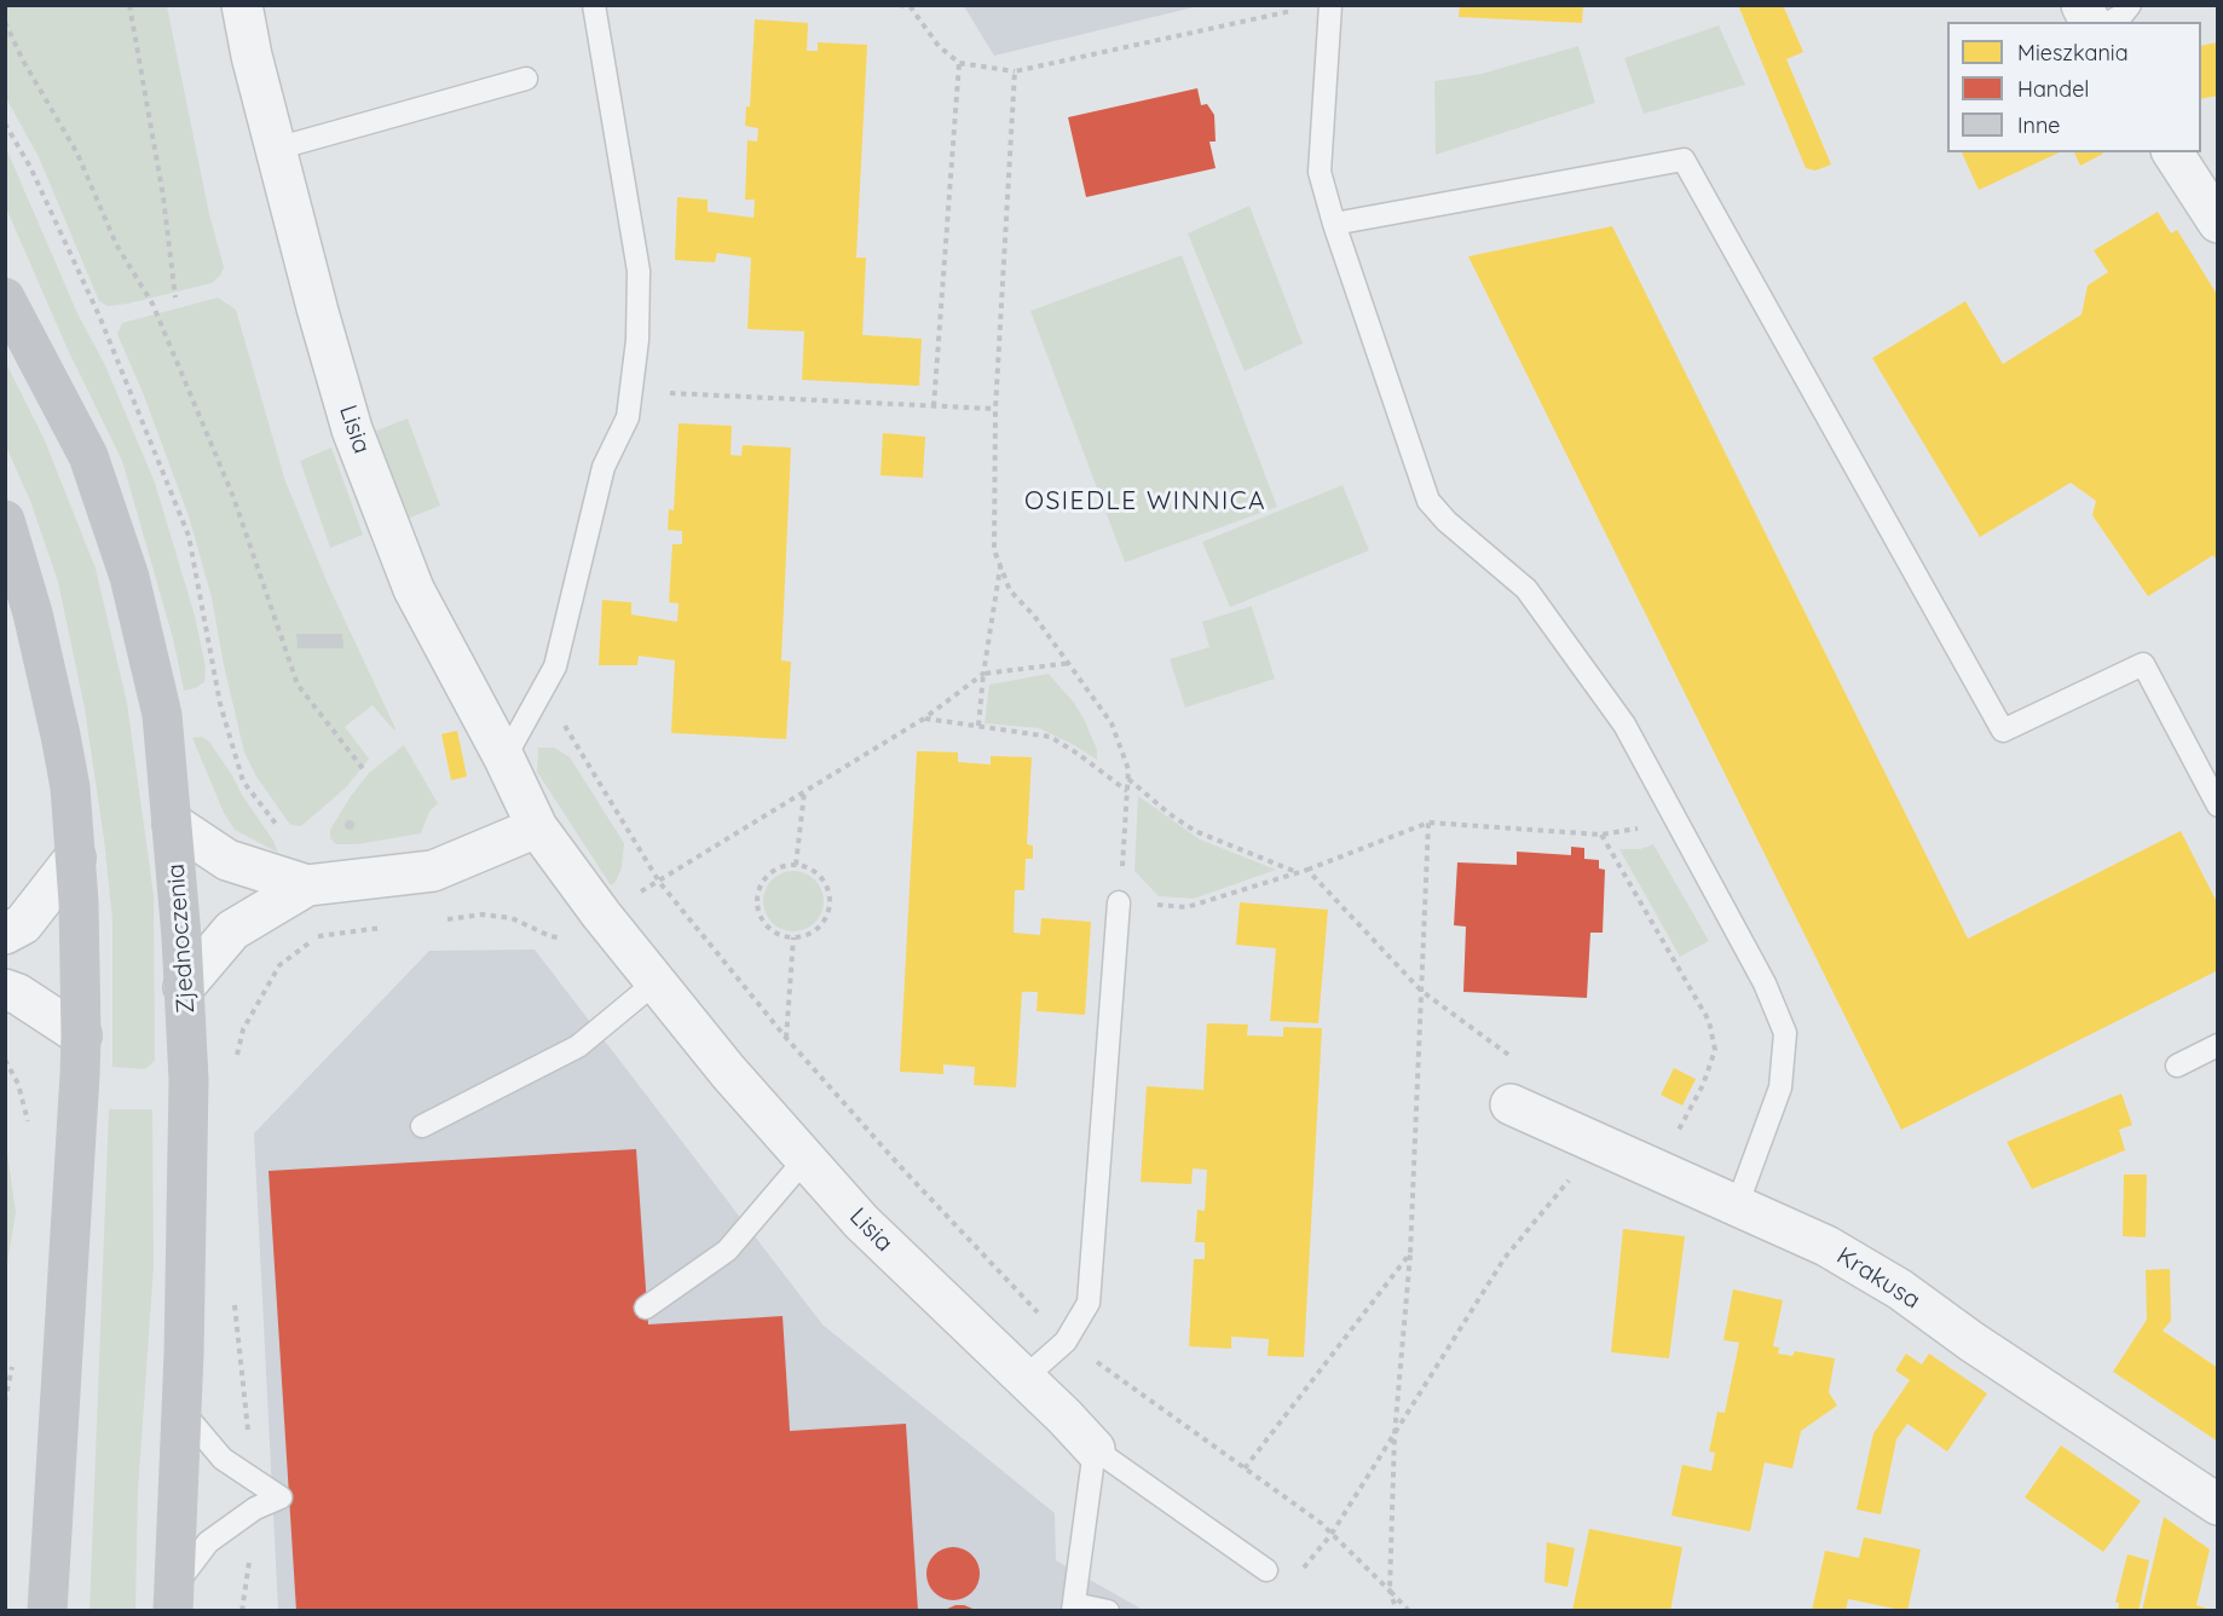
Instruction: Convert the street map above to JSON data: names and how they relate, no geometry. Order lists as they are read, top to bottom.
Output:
{
  "streets": {
    "main road": ["Zjednoczenia"],
    "street": ["Lisia", "Krakusa"]
  },
  "districts": ["OSIEDLE WINNICA"],
  "legend": ["Mieszkania", "Handel", "Inne"]
}
